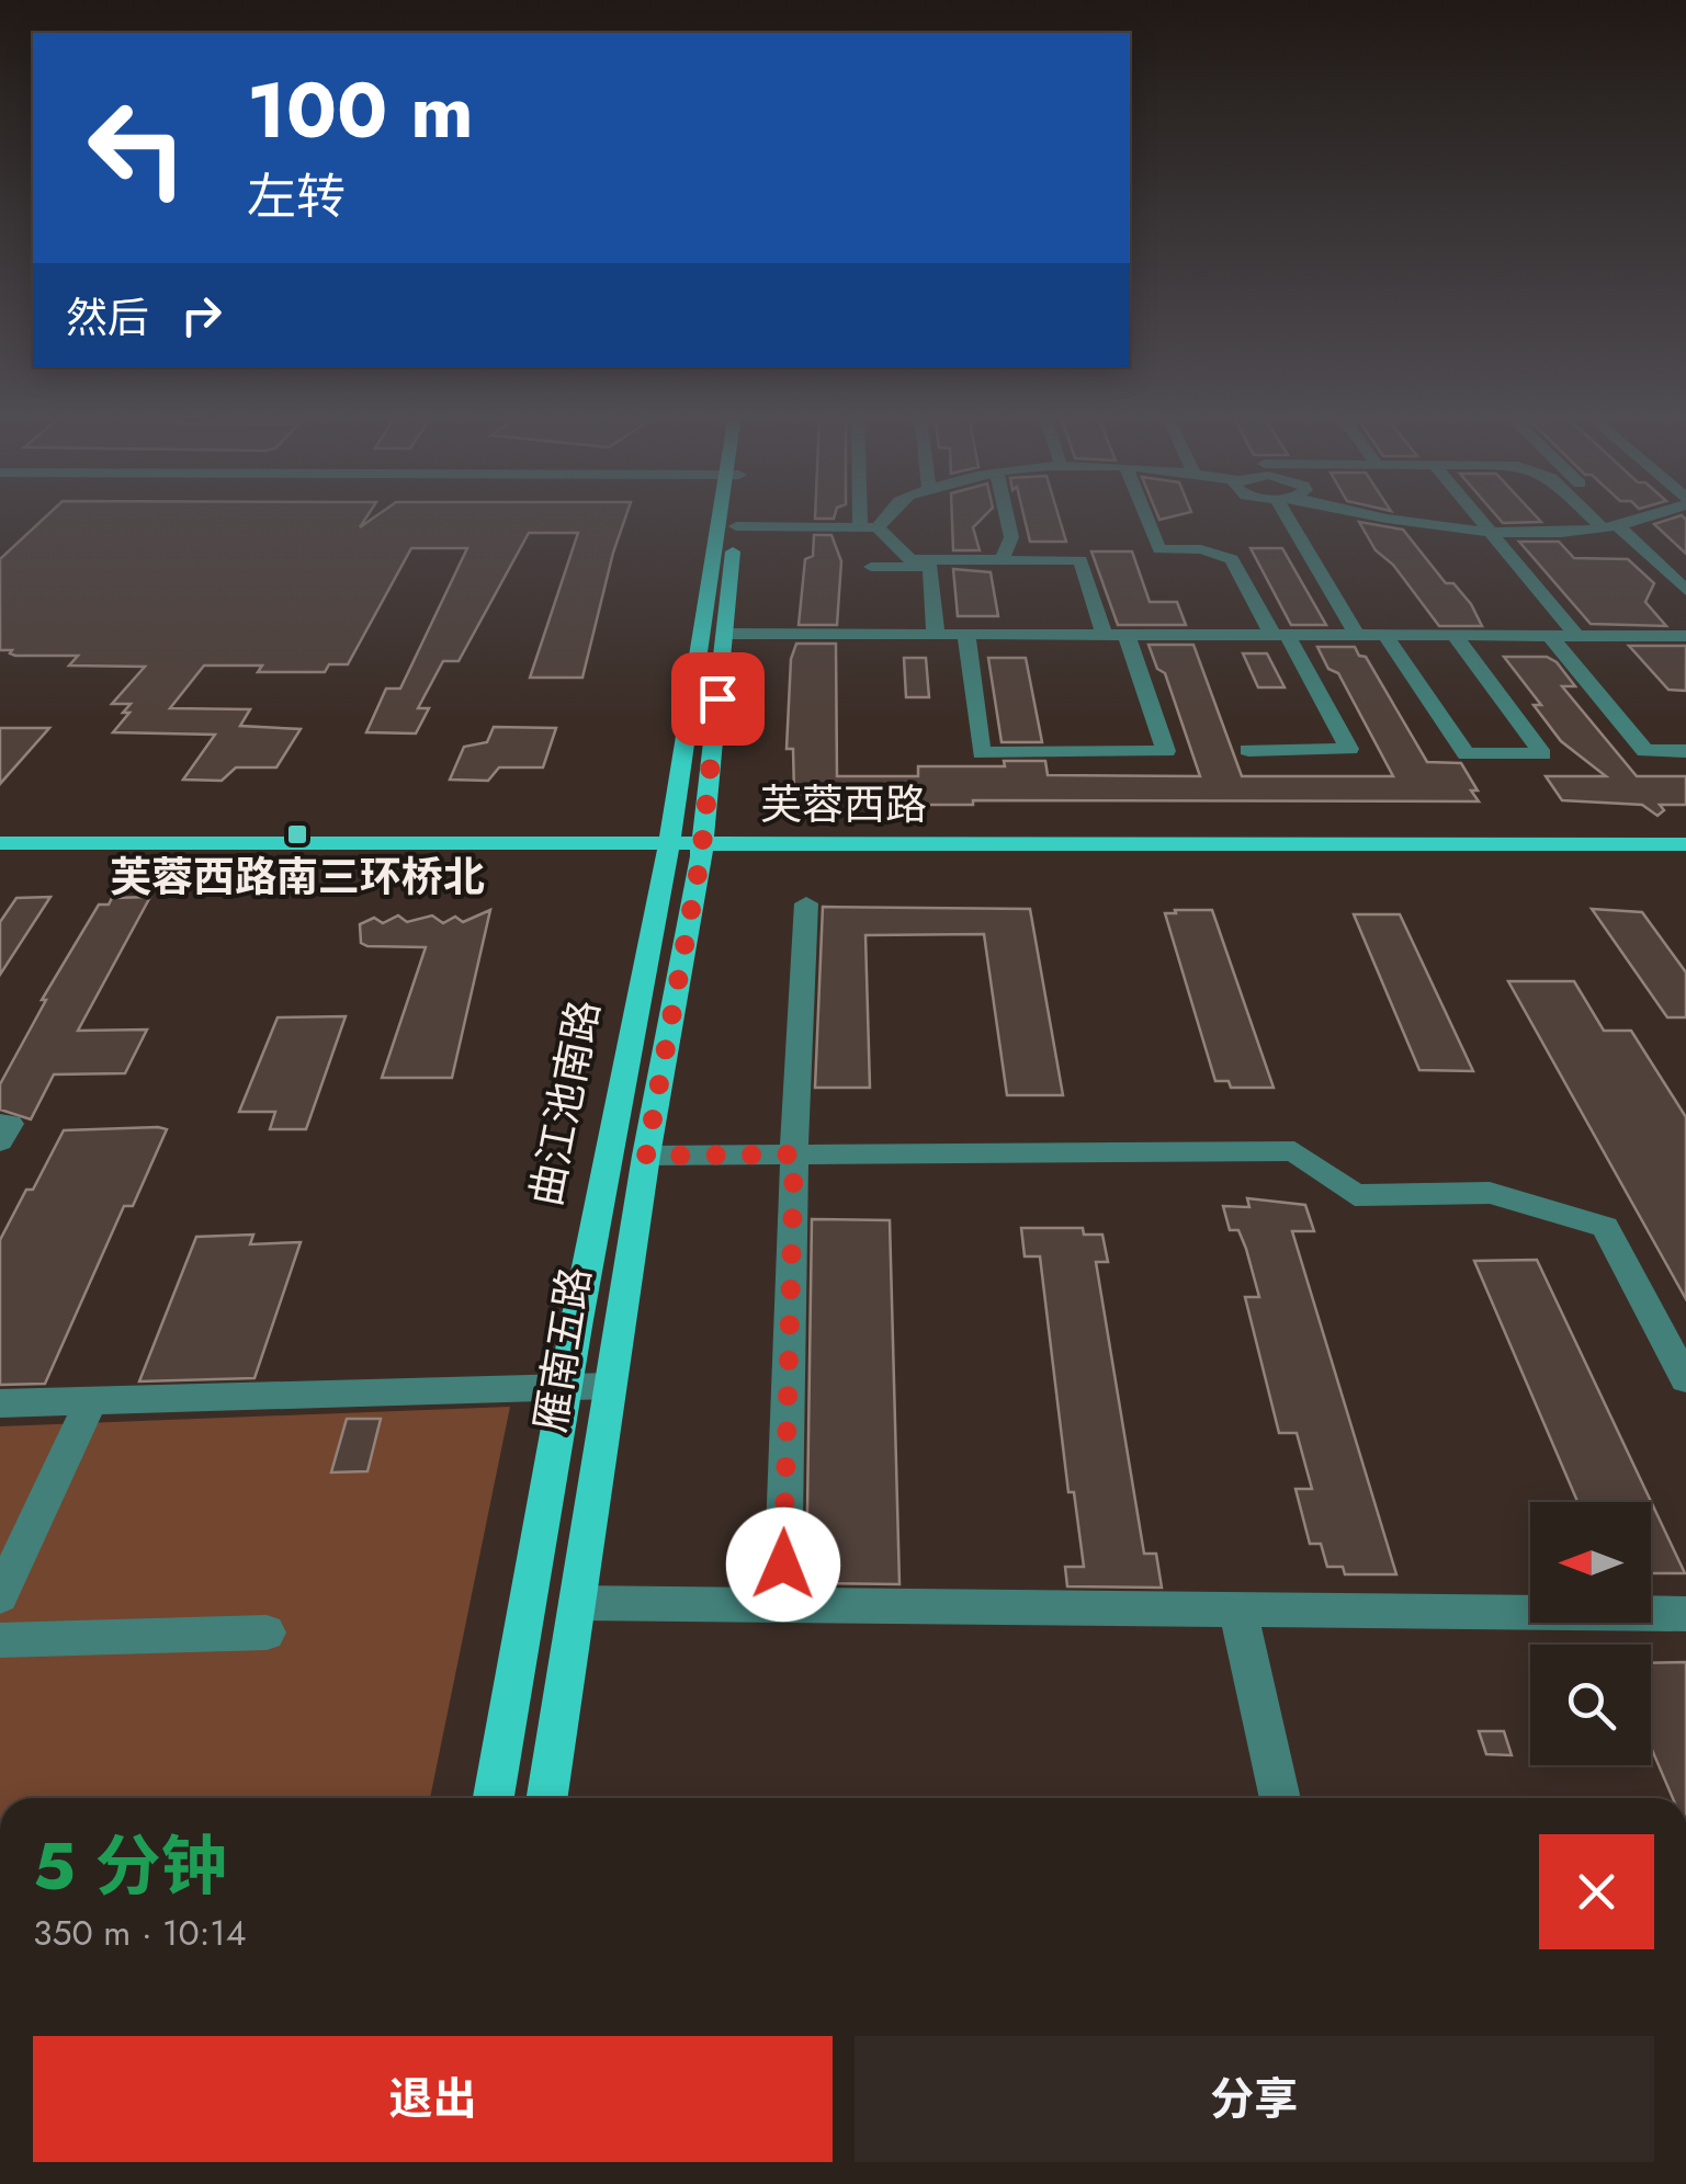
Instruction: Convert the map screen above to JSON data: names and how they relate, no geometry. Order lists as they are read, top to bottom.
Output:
{
  "streets": {
    "main road": ["芙蓉西路", "曲江池南路", "雁南五路"]
  },
  "crossings": [
    ["芙蓉西路", "曲江池南路"],
    ["芙蓉西路", "雁南五路"],
    ["曲江池南路", "雁南五路"]
  ],
  "places": {
    "transit": ["芙蓉西路南三环桥北"]
  },
  "north": "left",
  "page": {
    "turn": ["100 m", "左转"],
    "then": "然后",
    "heading": ["5 分钟", "350 m · 10:14"],
    "buttons": ["退出", "分享"]
  }
}
